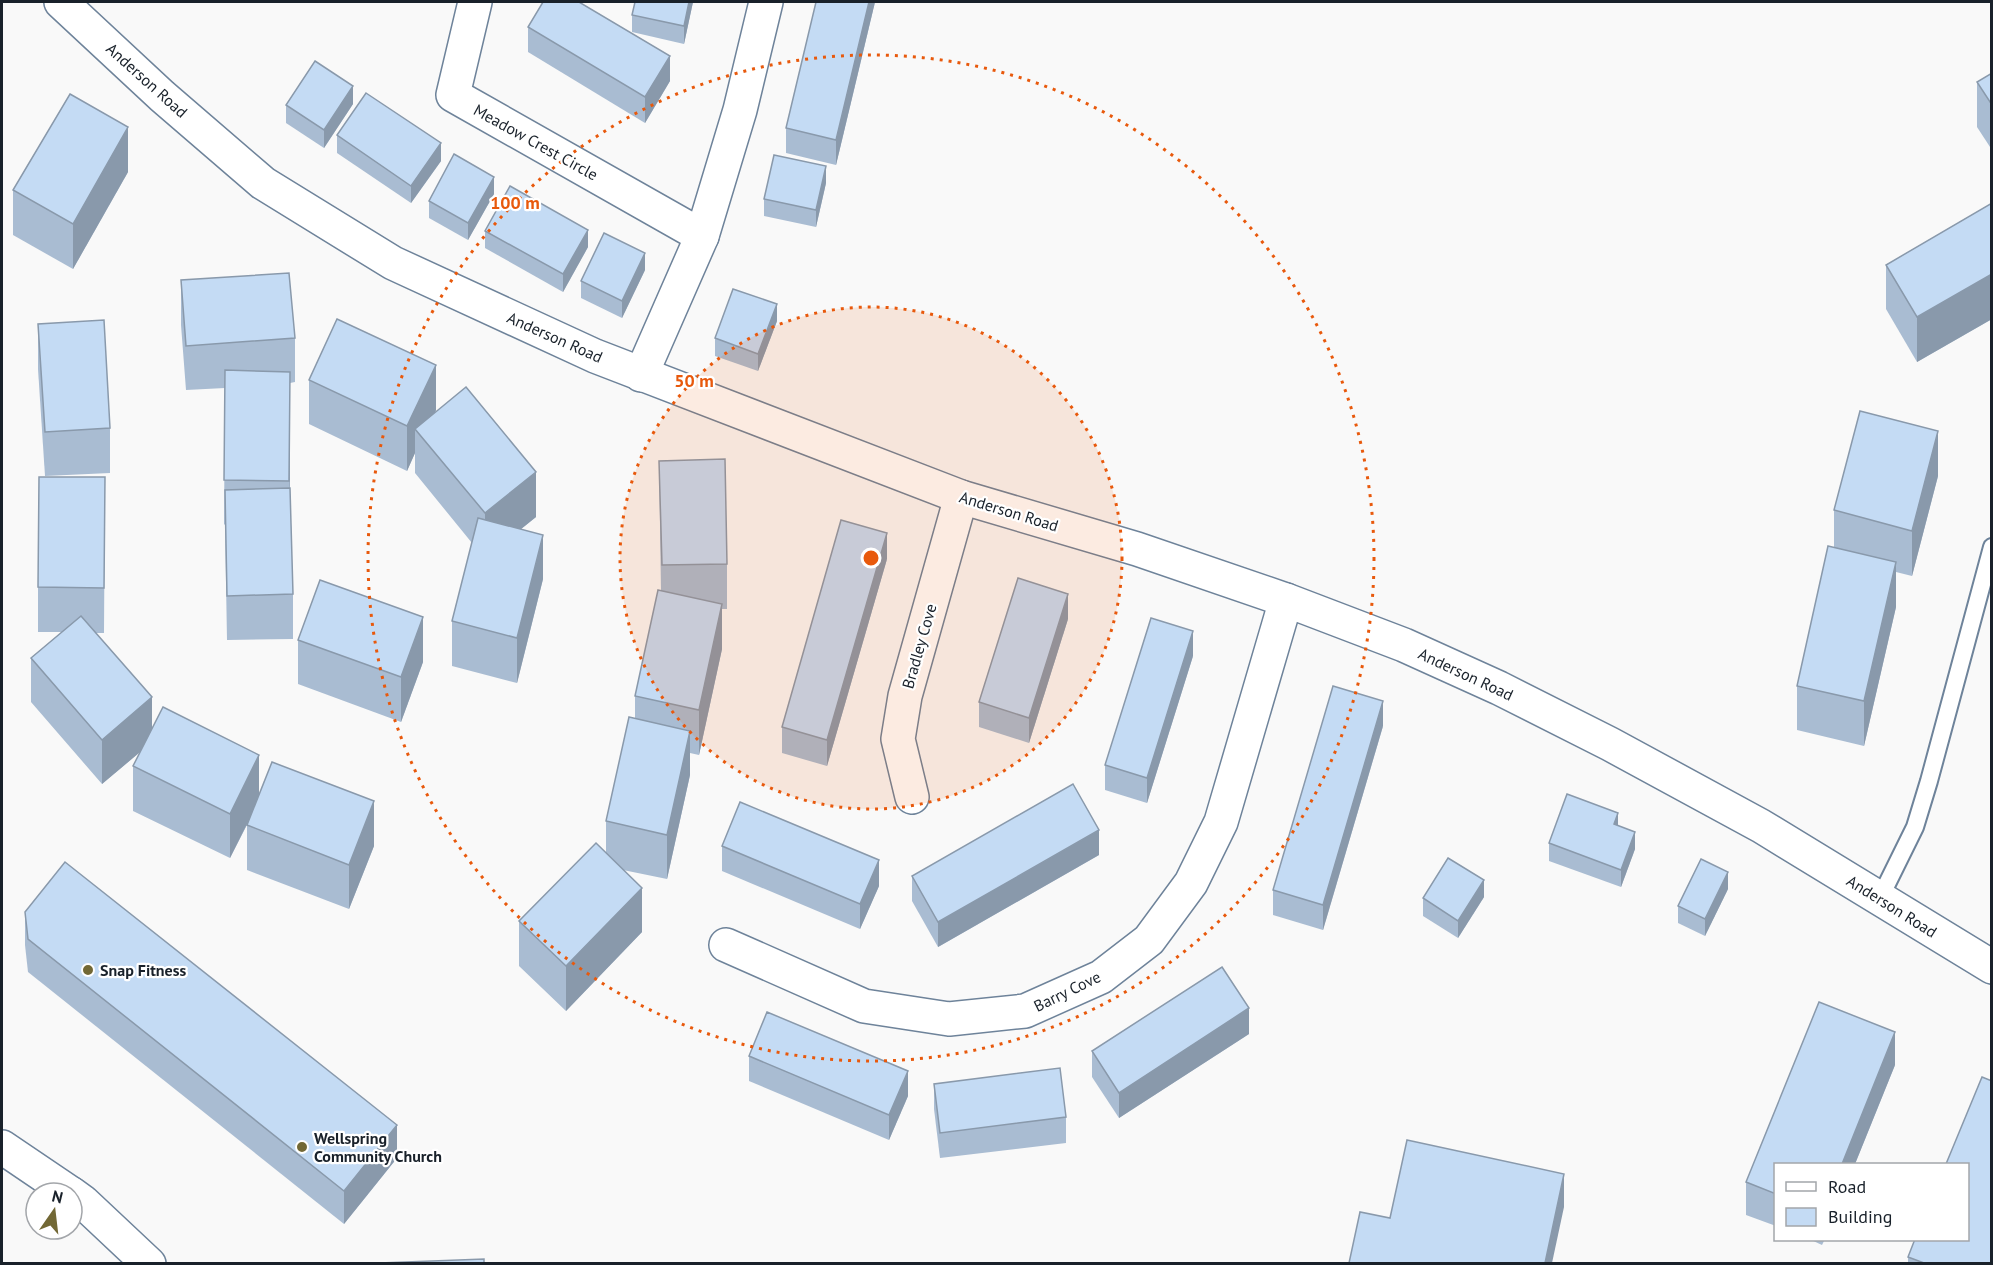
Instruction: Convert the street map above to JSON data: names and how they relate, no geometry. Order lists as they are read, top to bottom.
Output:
{
  "streets": {
    "street": [
      "Anderson Road",
      "Meadow Crest Circle",
      "Bradley Cove",
      "Barry Cove"
    ]
  },
  "crossings": [
    ["Anderson Road", "Bradley Cove"],
    ["Anderson Road", "Barry Cove"]
  ],
  "places": ["Snap Fitness", "Wellspring Community Church"],
  "legend": ["Road", "Building"],
  "north": "top",
  "rings": ["100 m", "50 m"]
}
